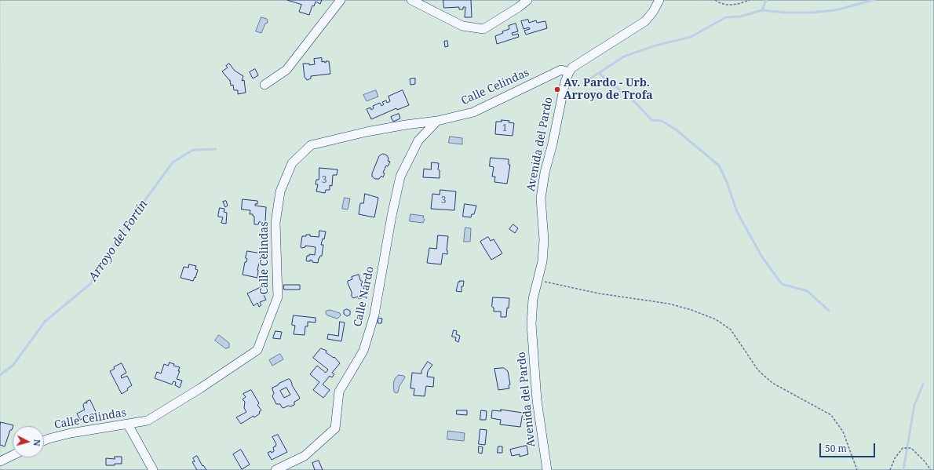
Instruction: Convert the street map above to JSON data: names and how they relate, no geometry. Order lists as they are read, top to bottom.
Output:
{
  "streets": {
    "street": ["Calle Celindas", "Avenida del Pardo", "Calle Nardo"]
  },
  "crossings": [
    ["Calle Celindas", "Avenida del Pardo"],
    ["Calle Celindas", "Calle Nardo"]
  ],
  "water": ["Arroyo del Fortín"],
  "places": ["Av. Pardo - Urb. Arroyo de Trofa"],
  "house_numbers": ["1", "3", "3"],
  "scale_bar": "50 m",
  "north": "right"
}
